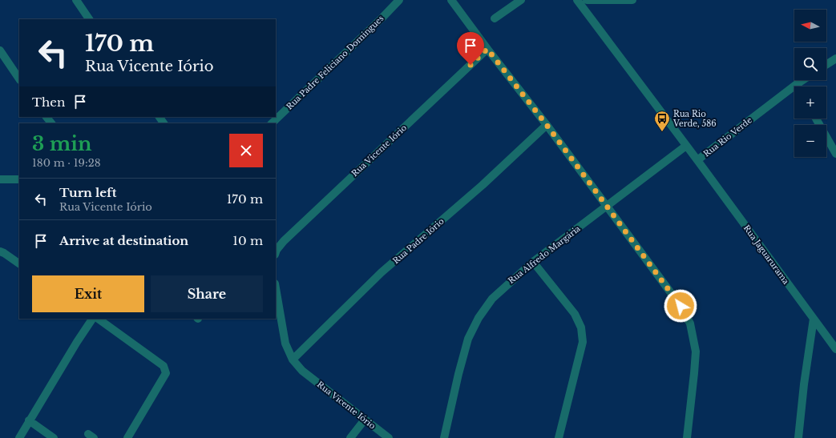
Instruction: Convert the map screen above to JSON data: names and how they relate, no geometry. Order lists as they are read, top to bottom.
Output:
{
  "streets": {
    "street": [
      "Rua Padre Feliciano Domingues",
      "Rua Rio Verde",
      "Rua Vicente Iório",
      "Rua Padre Iório",
      "Rua Alfredo Margária",
      "Rua Jaguarurama"
    ]
  },
  "crossings": [
    ["Rua Rio Verde", "Rua Alfredo Margária"],
    ["Rua Rio Verde", "Rua Jaguarurama"],
    ["Rua Vicente Iório", "Rua Padre Iório"]
  ],
  "places": {
    "bus stop": ["Rua Rio Verde, 586"]
  },
  "north": "left",
  "page": {
    "map_buttons": ["+", "−"],
    "turn": ["170 m", "Rua Vicente Iório"],
    "then": "Then",
    "heading": ["3 min", "180 m · 19:28"],
    "list": [
      {
        "name": "Turn left",
        "note": "Rua Vicente Iório",
        "value": "170 m"
      },
      {
        "name": "Arrive at destination",
        "value": "10 m"
      }
    ],
    "buttons": ["Exit", "Share"]
  }
}
